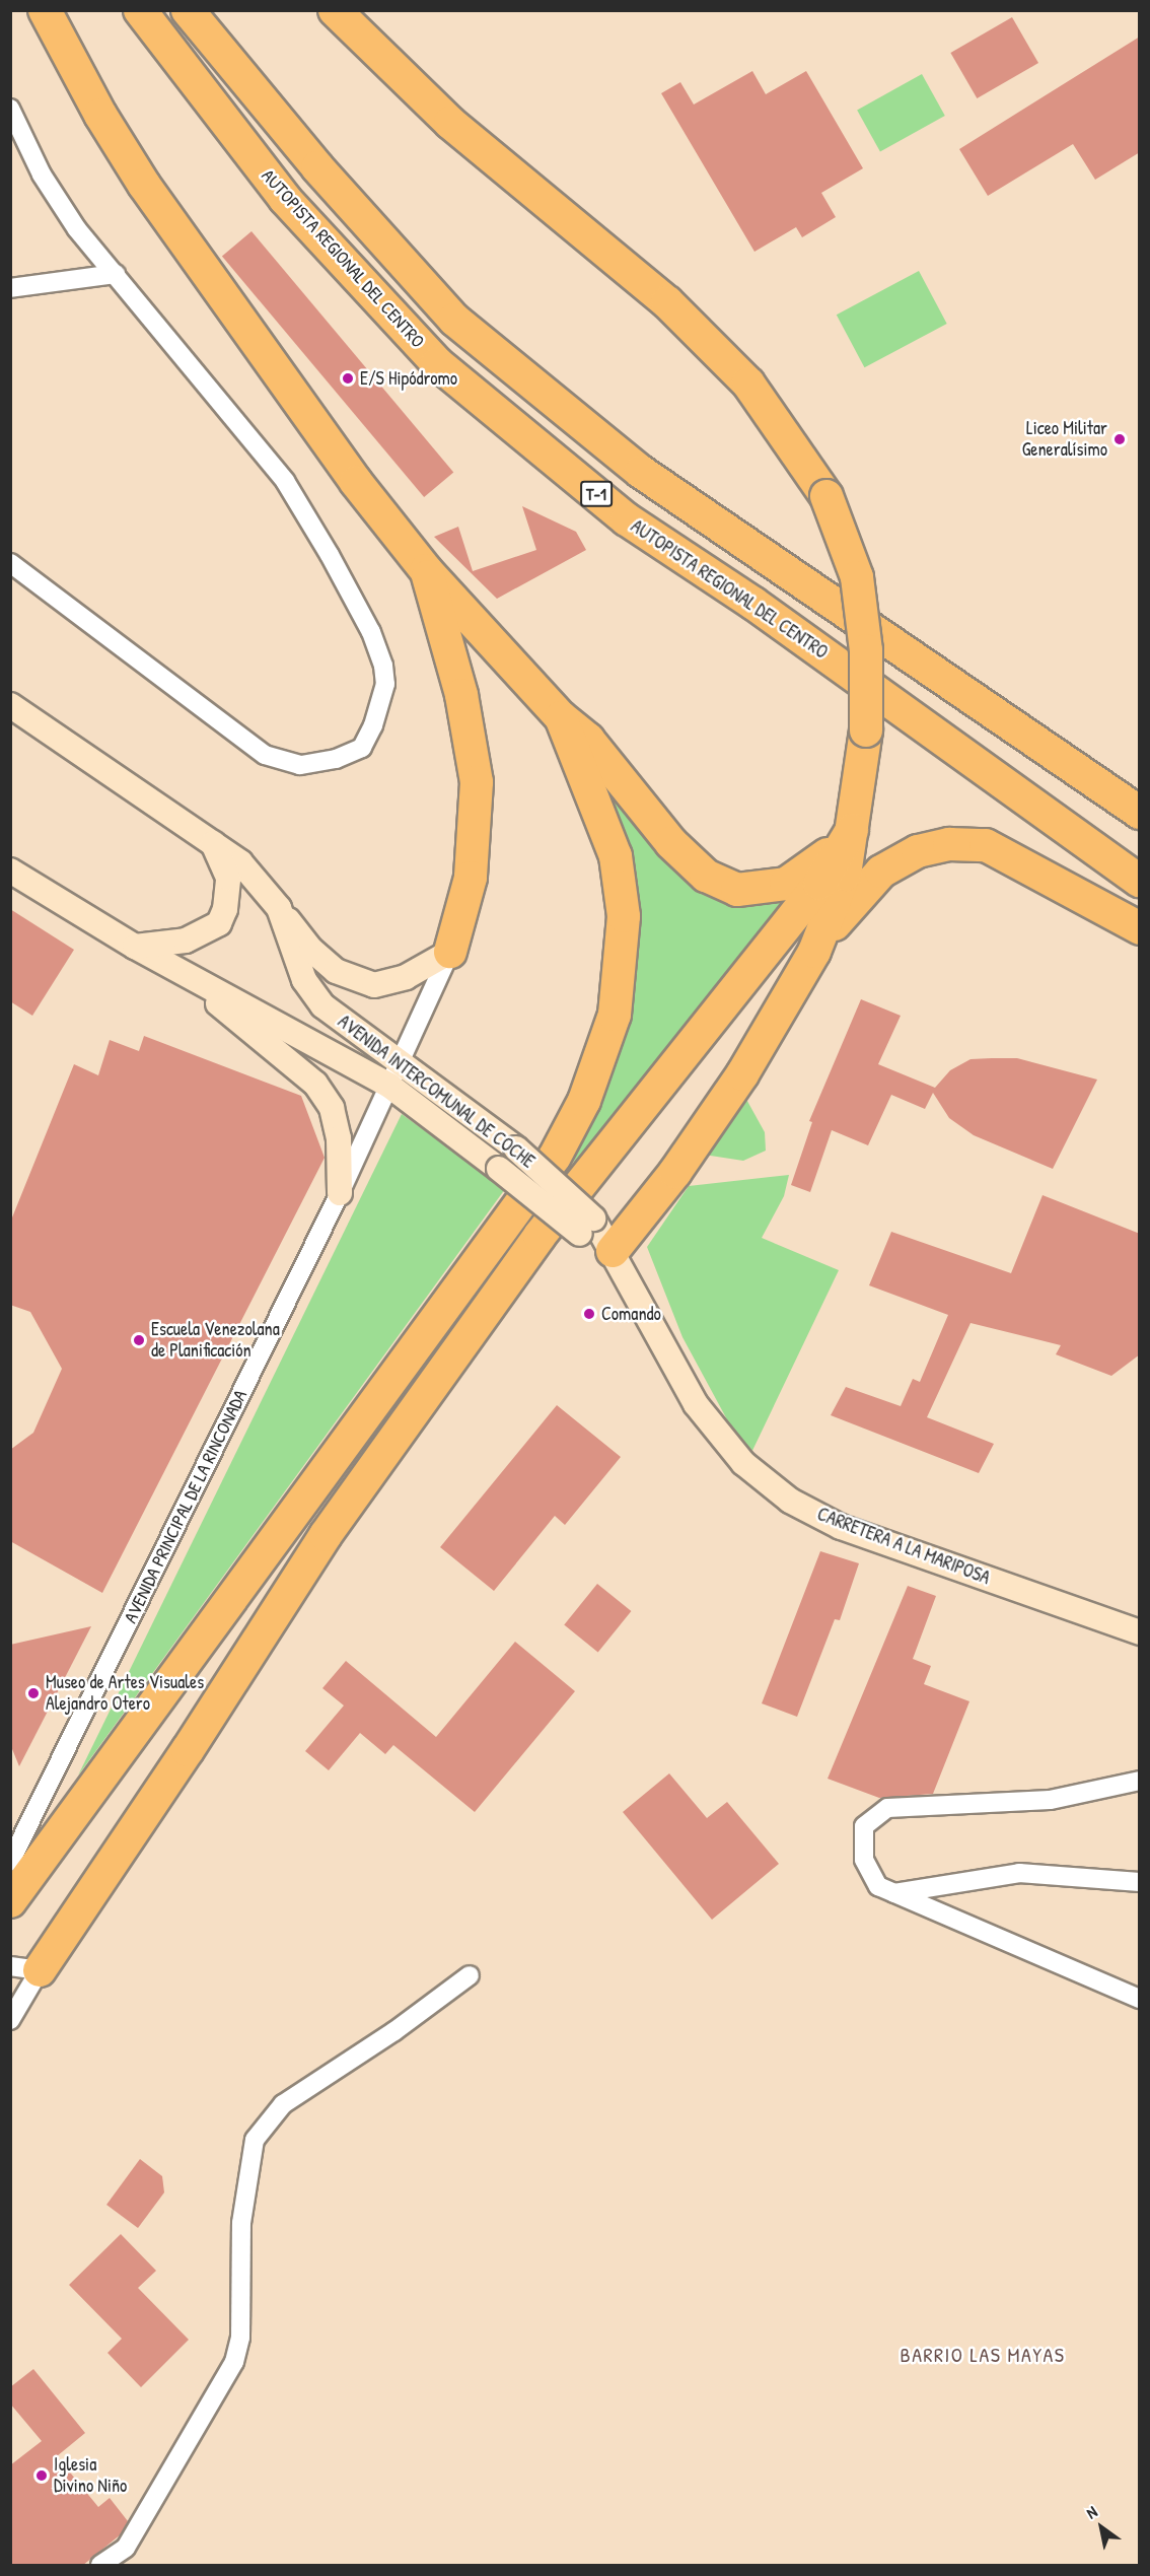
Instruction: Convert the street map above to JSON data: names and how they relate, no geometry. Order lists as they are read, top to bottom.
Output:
{
  "streets": {
    "highway": ["AUTOPISTA REGIONAL DEL CENTRO", "T-1"],
    "main road": ["AVENIDA INTERCOMUNAL DE COCHE", "CARRETERA A LA MARIPOSA"],
    "street": ["AVENIDA PRINCIPAL DE LA RINCONADA"]
  },
  "crossings": [
    ["AVENIDA INTERCOMUNAL DE COCHE", "AVENIDA PRINCIPAL DE LA RINCONADA"],
    ["AVENIDA INTERCOMUNAL DE COCHE", "CARRETERA A LA MARIPOSA"]
  ],
  "districts": ["BARRIO LAS MAYAS"],
  "places": [
    "E/S Hipódromo",
    "Liceo Militar Generalísimo",
    "Comando",
    "Escuela Venezolana de Planificación",
    "Museo de Artes Visuales Alejandro Otero",
    "Iglesia Divino Niño"
  ],
  "north": "top left"
}
